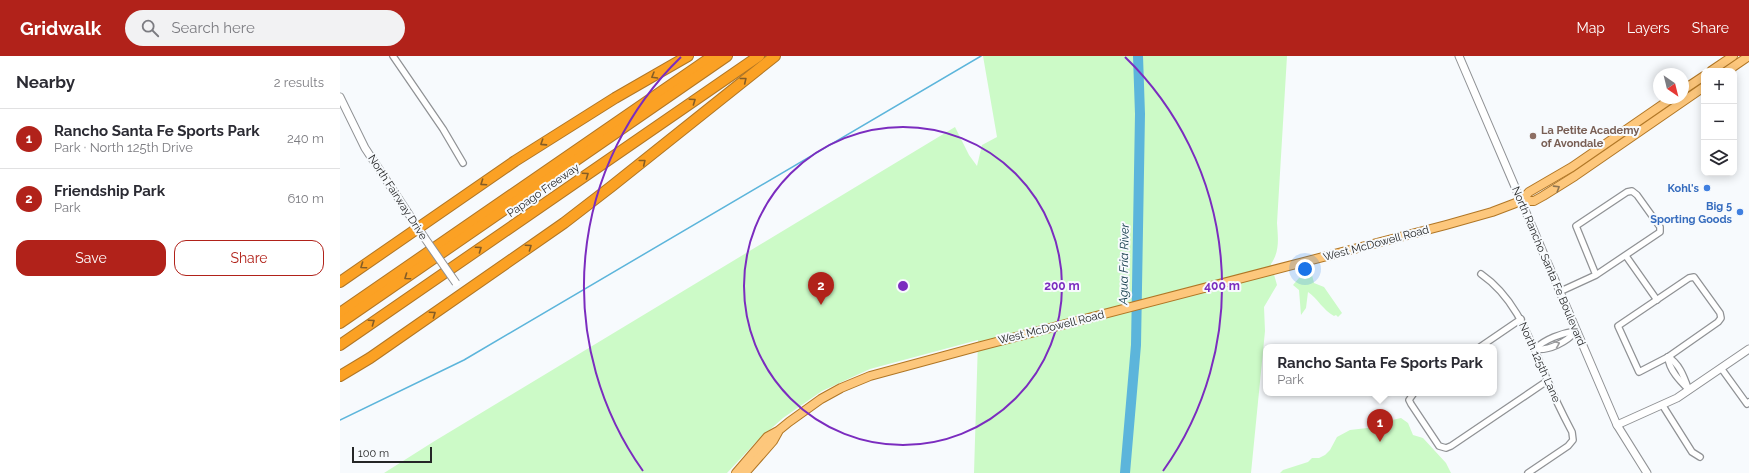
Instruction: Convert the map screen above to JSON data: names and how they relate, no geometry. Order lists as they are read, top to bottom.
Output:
{
  "streets": {
    "highway": ["Papago Freeway"],
    "main road": ["West McDowell Road"],
    "street": ["North Fairway Drive", "North Rancho Santa Fe Boulevard", "North 125th Lane"]
  },
  "crossings": [
    ["West McDowell Road", "North Rancho Santa Fe Boulevard"]
  ],
  "water": ["Agua Fria River"],
  "places": ["La Petite Academy of Avondale", "Kohl's", "Big 5 Sporting Goods"],
  "scale_bar": "100 m",
  "north": "bottom right",
  "page": {
    "header": "Gridwalk",
    "search": "Search here",
    "nav": ["Map", "Layers", "Share"],
    "heading": ["Nearby", "2 results"],
    "map_buttons": ["+", "−"],
    "list": [
      {
        "mark": "1",
        "name": "Rancho Santa Fe Sports Park",
        "note": "Park · North 125th Drive",
        "value": "240 m"
      },
      {
        "mark": "2",
        "name": "Friendship Park",
        "note": "Park",
        "value": "610 m"
      }
    ],
    "buttons": ["Save", "Share"],
    "pins": ["2", "1"],
    "popup": ["Rancho Santa Fe Sports Park", "Park"],
    "scale": "100 m"
  },
  "rings": ["200 m", "400 m"]
}
